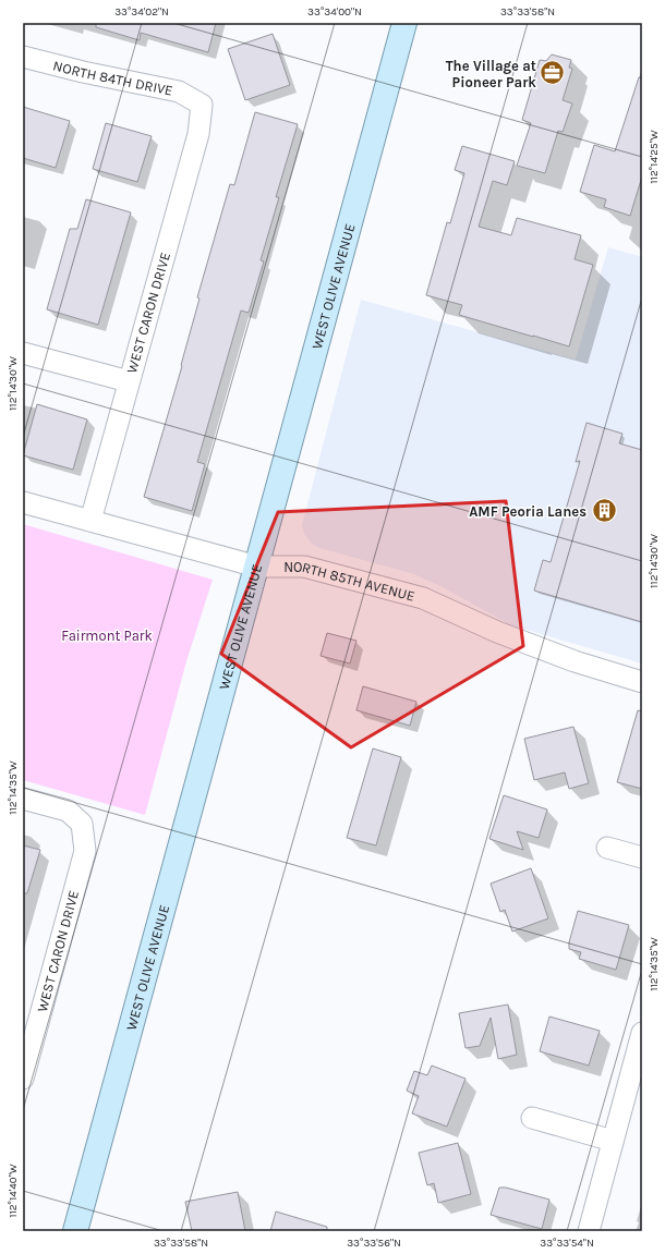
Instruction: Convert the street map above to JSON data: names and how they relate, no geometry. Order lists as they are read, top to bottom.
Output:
{
  "streets": {
    "main road": ["WEST OLIVE AVENUE"],
    "street": ["NORTH 84TH DRIVE", "WEST CARON DRIVE", "NORTH 85TH AVENUE"]
  },
  "crossings": [
    ["NORTH 84TH DRIVE", "WEST CARON DRIVE"],
    ["WEST OLIVE AVENUE", "NORTH 85TH AVENUE"],
    ["WEST CARON DRIVE", "NORTH 85TH AVENUE"]
  ],
  "parks": ["Fairmont Park"],
  "places": {
    "office": ["The Village at Pioneer Park"],
    "building": ["AMF Peoria Lanes"]
  },
  "coordinates": [
    "33°34'02\"N",
    "33°34'00\"N",
    "33°33'58\"N",
    "112°14'25\"W",
    "112°14'30\"W",
    "112°14'35\"W",
    "112°14'40\"W",
    "33°33'56\"N",
    "33°33'54\"N"
  ]
}
